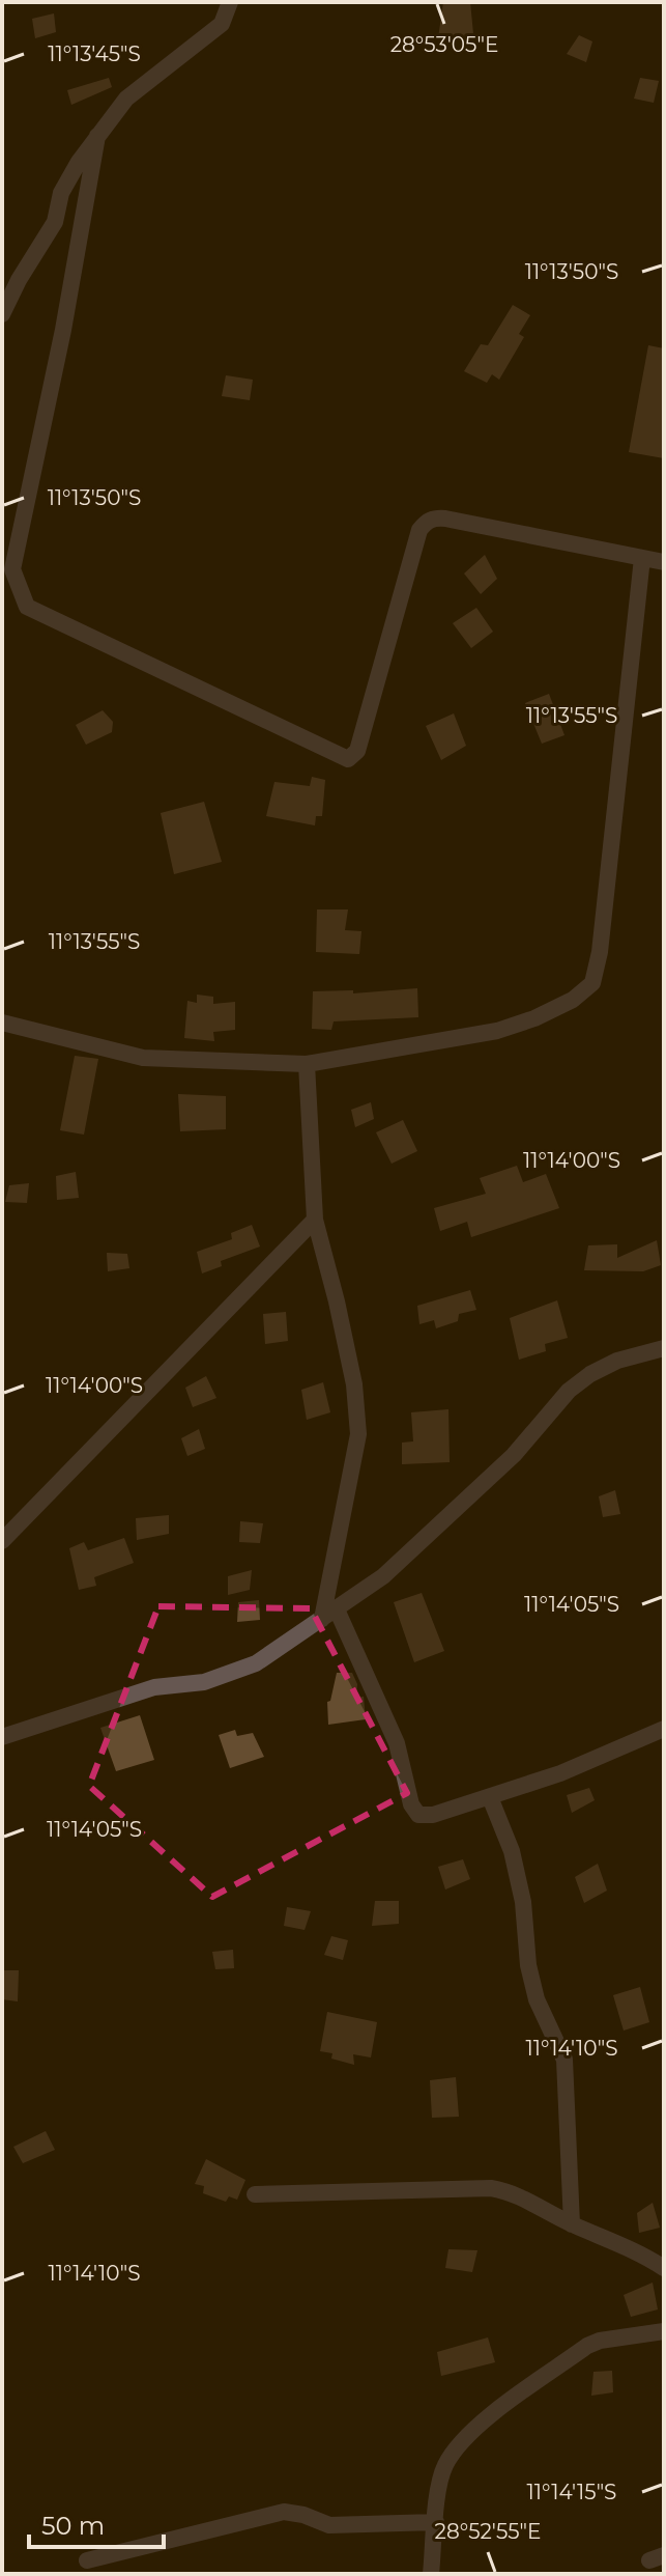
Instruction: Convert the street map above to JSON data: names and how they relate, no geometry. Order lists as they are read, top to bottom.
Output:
{
  "scale_bar": "50 m",
  "coordinates": [
    "28°53'05\"E",
    "11°13'45\"S",
    "11°13'50\"S",
    "11°13'55\"S",
    "11°14'00\"S",
    "11°14'05\"S",
    "11°14'10\"S",
    "11°14'15\"S",
    "28°52'55\"E"
  ]
}
